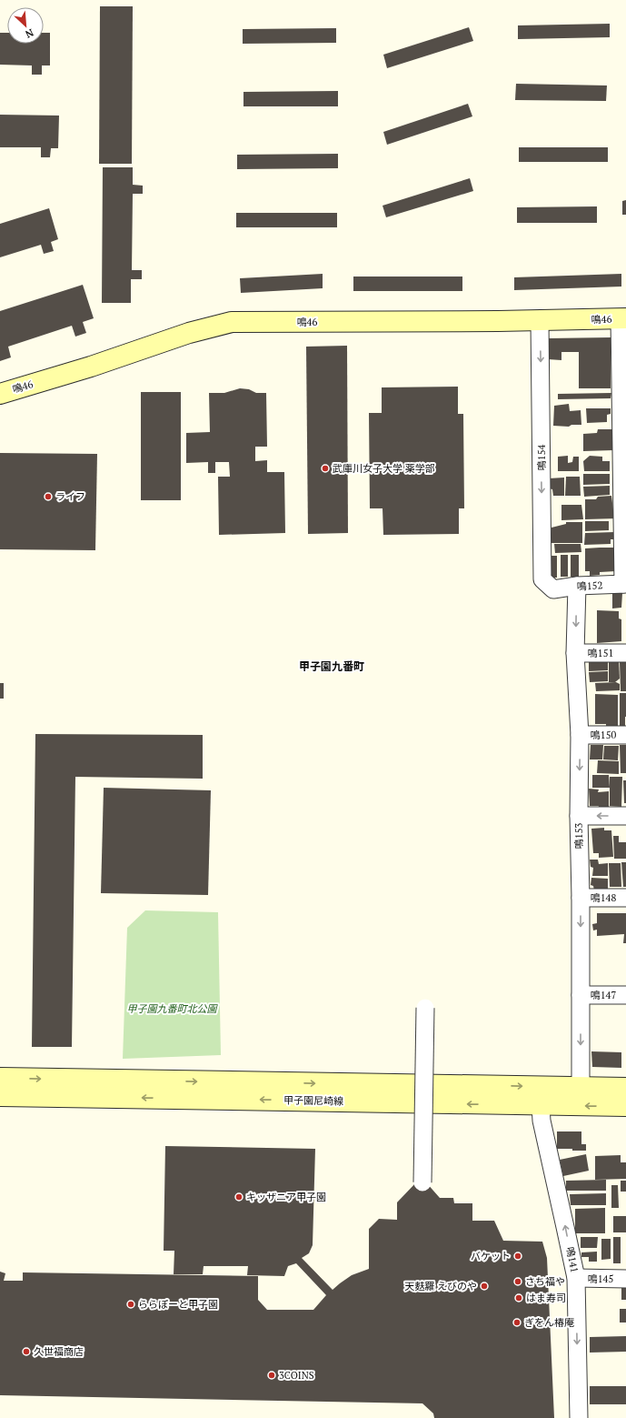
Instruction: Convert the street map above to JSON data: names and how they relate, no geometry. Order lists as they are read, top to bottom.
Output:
{
  "streets": {
    "main road": ["鳴46", "甲子園尼崎線"],
    "street": [
      "鳴154",
      "鳴152",
      "鳴151",
      "鳴150",
      "鳴153",
      "鳴148",
      "鳴147",
      "鳴141",
      "鳴145"
    ]
  },
  "crossings": [
    ["鳴46", "鳴154"],
    ["鳴154", "鳴152"],
    ["鳴152", "鳴153"],
    ["鳴151", "鳴153"],
    ["鳴150", "鳴153"],
    ["鳴153", "鳴148"],
    ["鳴153", "鳴147"],
    ["鳴153", "甲子園尼崎線"],
    ["甲子園尼崎線", "鳴141"],
    ["鳴141", "鳴145"]
  ],
  "one_way": ["鳴153"],
  "districts": ["甲子園九番町"],
  "parks": ["甲子園九番町北公園"],
  "places": [
    "武庫川女子大学 薬学部",
    "ライフ",
    "キッザニア甲子園",
    "バケット",
    "さち福や",
    "天麩羅 えびのや",
    "はま寿司",
    "ららぽーと甲子園",
    "ぎをん椿庵",
    "久世福商店",
    "3COINS"
  ],
  "north": "bottom right"
}
